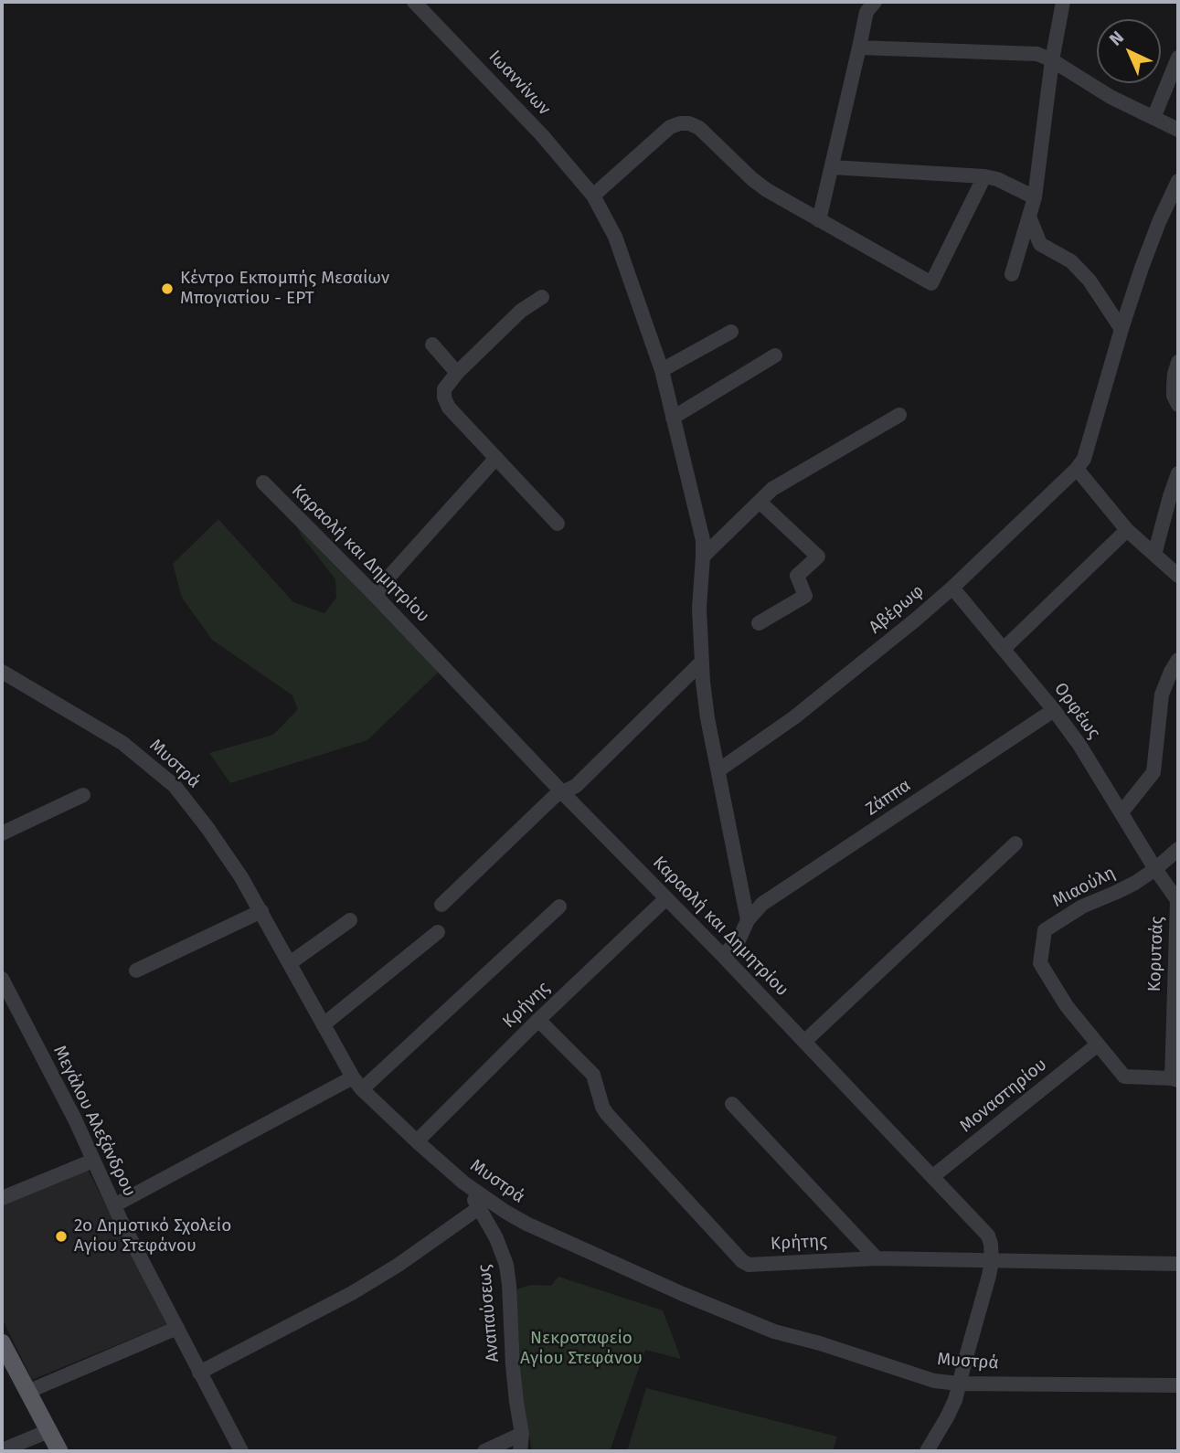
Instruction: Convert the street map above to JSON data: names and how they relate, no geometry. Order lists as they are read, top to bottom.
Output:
{
  "streets": {
    "street": [
      "Ιωαννίνων",
      "Καραολή και Δημητρίου",
      "Αβέρωφ",
      "Ορφέως",
      "Μυστρά",
      "Ζάππα",
      "Μιαούλη",
      "Κορυτσάς",
      "Κρήνης",
      "Μοναστηρίου",
      "Μεγάλου Αλεξάνδρου",
      "Κρήτης",
      "Αναπαύσεως"
    ]
  },
  "crossings": [
    ["Ιωαννίνων", "Αβέρωφ"],
    ["Ιωαννίνων", "Ζάππα"],
    ["Καραολή και Δημητρίου", "Μυστρά"],
    ["Καραολή και Δημητρίου", "Ζάππα"],
    ["Καραολή και Δημητρίου", "Κρήνης"],
    ["Καραολή και Δημητρίου", "Μοναστηρίου"],
    ["Καραολή και Δημητρίου", "Κρήτης"],
    ["Αβέρωφ", "Ορφέως"],
    ["Ορφέως", "Ζάππα"],
    ["Ορφέως", "Μιαούλη"],
    ["Ορφέως", "Κορυτσάς"],
    ["Μυστρά", "Κρήνης"],
    ["Μυστρά", "Αναπαύσεως"],
    ["Μιαούλη", "Κορυτσάς"],
    ["Μιαούλη", "Μοναστηρίου"],
    ["Κρήνης", "Κρήτης"]
  ],
  "parks": ["Νεκροταφείο Αγίου Στεφάνου"],
  "places": ["Κέντρο Εκπομπής Μεσαίων Μπογιατίου - ΕΡΤ", "2ο Δημοτικό Σχολείο Αγίου Στεφάνου"],
  "north": "top left"
}
